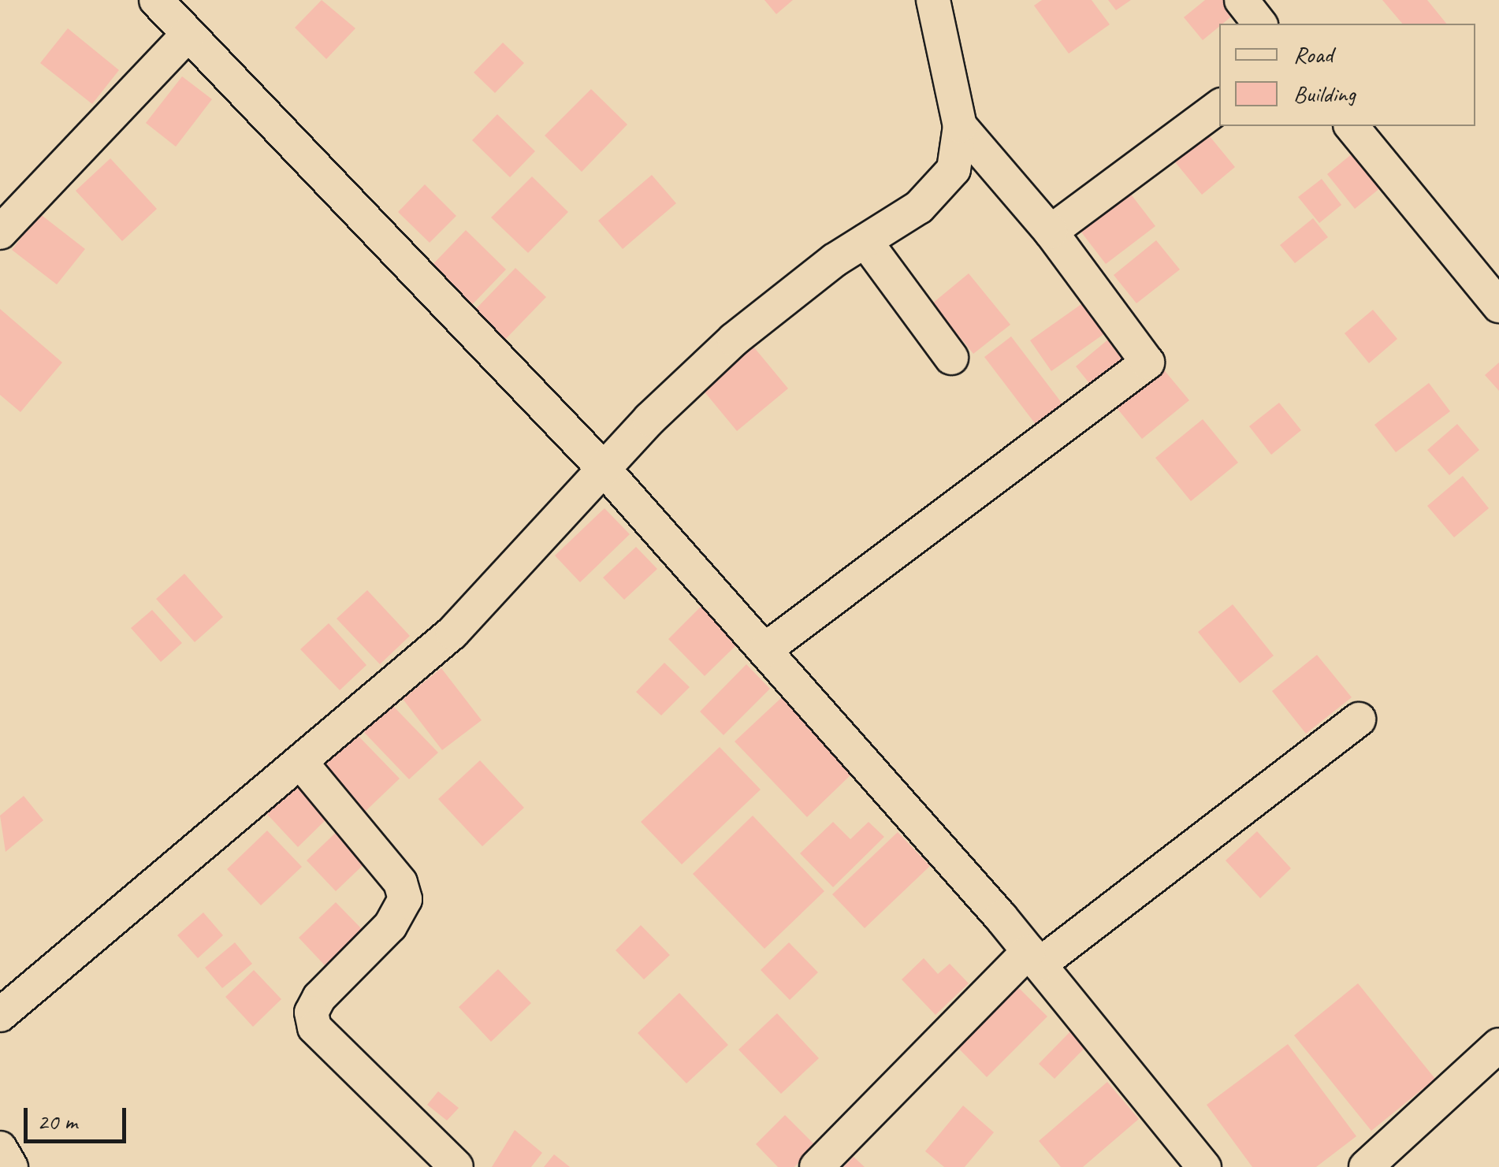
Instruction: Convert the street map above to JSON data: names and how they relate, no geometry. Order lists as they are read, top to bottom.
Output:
{
  "legend": ["Road", "Building"],
  "scale_bar": "20 m"
}
